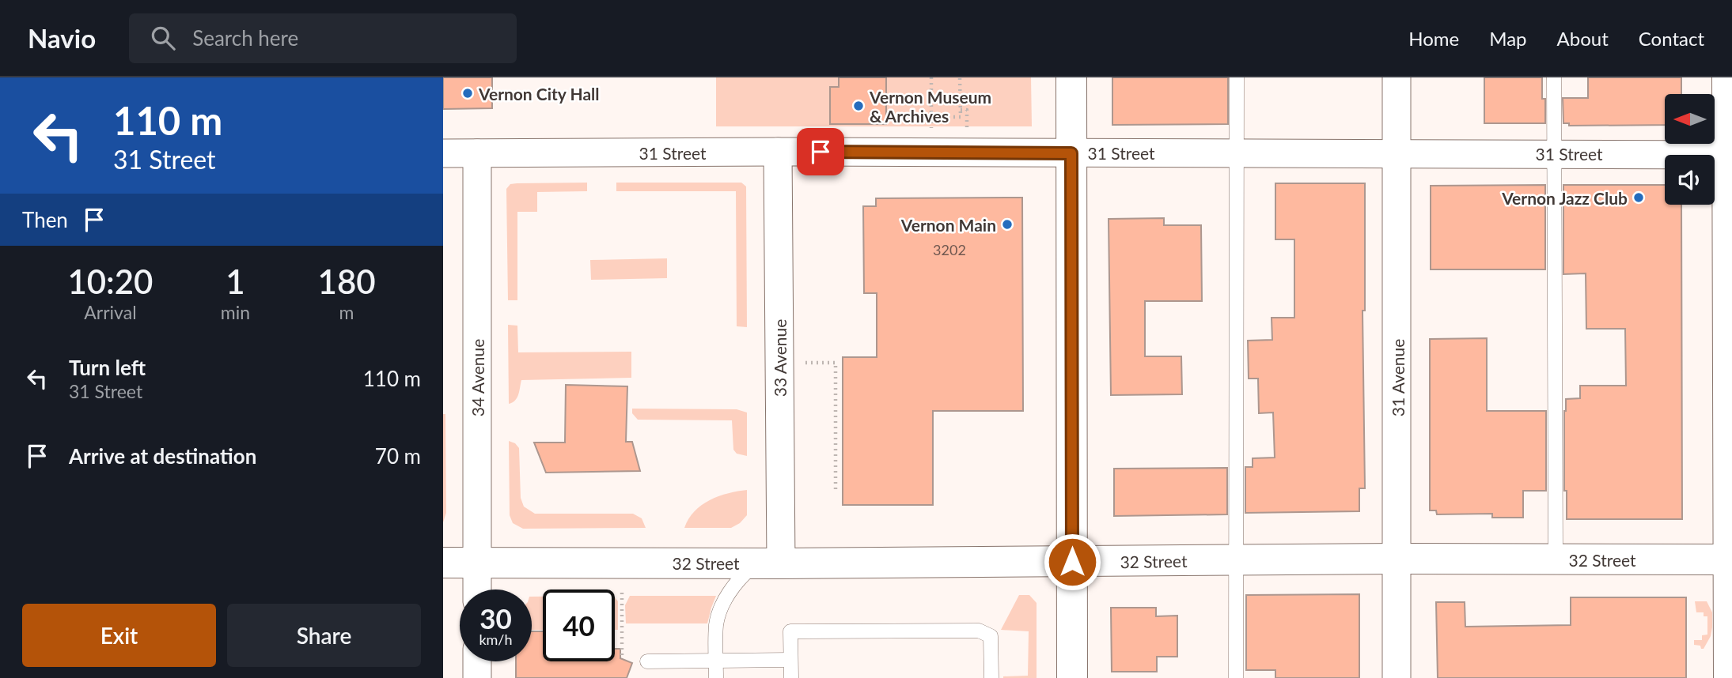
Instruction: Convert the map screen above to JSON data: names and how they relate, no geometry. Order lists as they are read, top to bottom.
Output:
{
  "streets": {
    "main road": ["32 Street"],
    "street": [
      "31 Street",
      "33 Avenue",
      "34 Avenue",
      "31 Avenue"
    ]
  },
  "crossings": [
    ["31 Street", "33 Avenue"],
    ["31 Street", "34 Avenue"],
    ["31 Street", "31 Avenue"],
    ["33 Avenue", "32 Street"],
    ["34 Avenue", "32 Street"],
    ["31 Avenue", "32 Street"]
  ],
  "places": [
    "Vernon City Hall",
    "Vernon Museum & Archives",
    "Vernon Jazz Club",
    "Vernon Main"
  ],
  "house_numbers": ["3202"],
  "north": "left",
  "page": {
    "header": "Navio",
    "search": "Search here",
    "nav": [
      "Home",
      "Map",
      "About",
      "Contact"
    ],
    "turn": ["110 m", "31 Street"],
    "then": "Then",
    "eta": [
      "10:20",
      "Arrival",
      "1",
      "min",
      "180",
      "m"
    ],
    "list": [
      {
        "name": "Turn left",
        "note": "31 Street",
        "value": "110 m"
      },
      {
        "name": "Arrive at destination",
        "value": "70 m"
      }
    ],
    "speed": "30 km/h",
    "limit": "40",
    "buttons": ["Exit", "Share"]
  }
}
